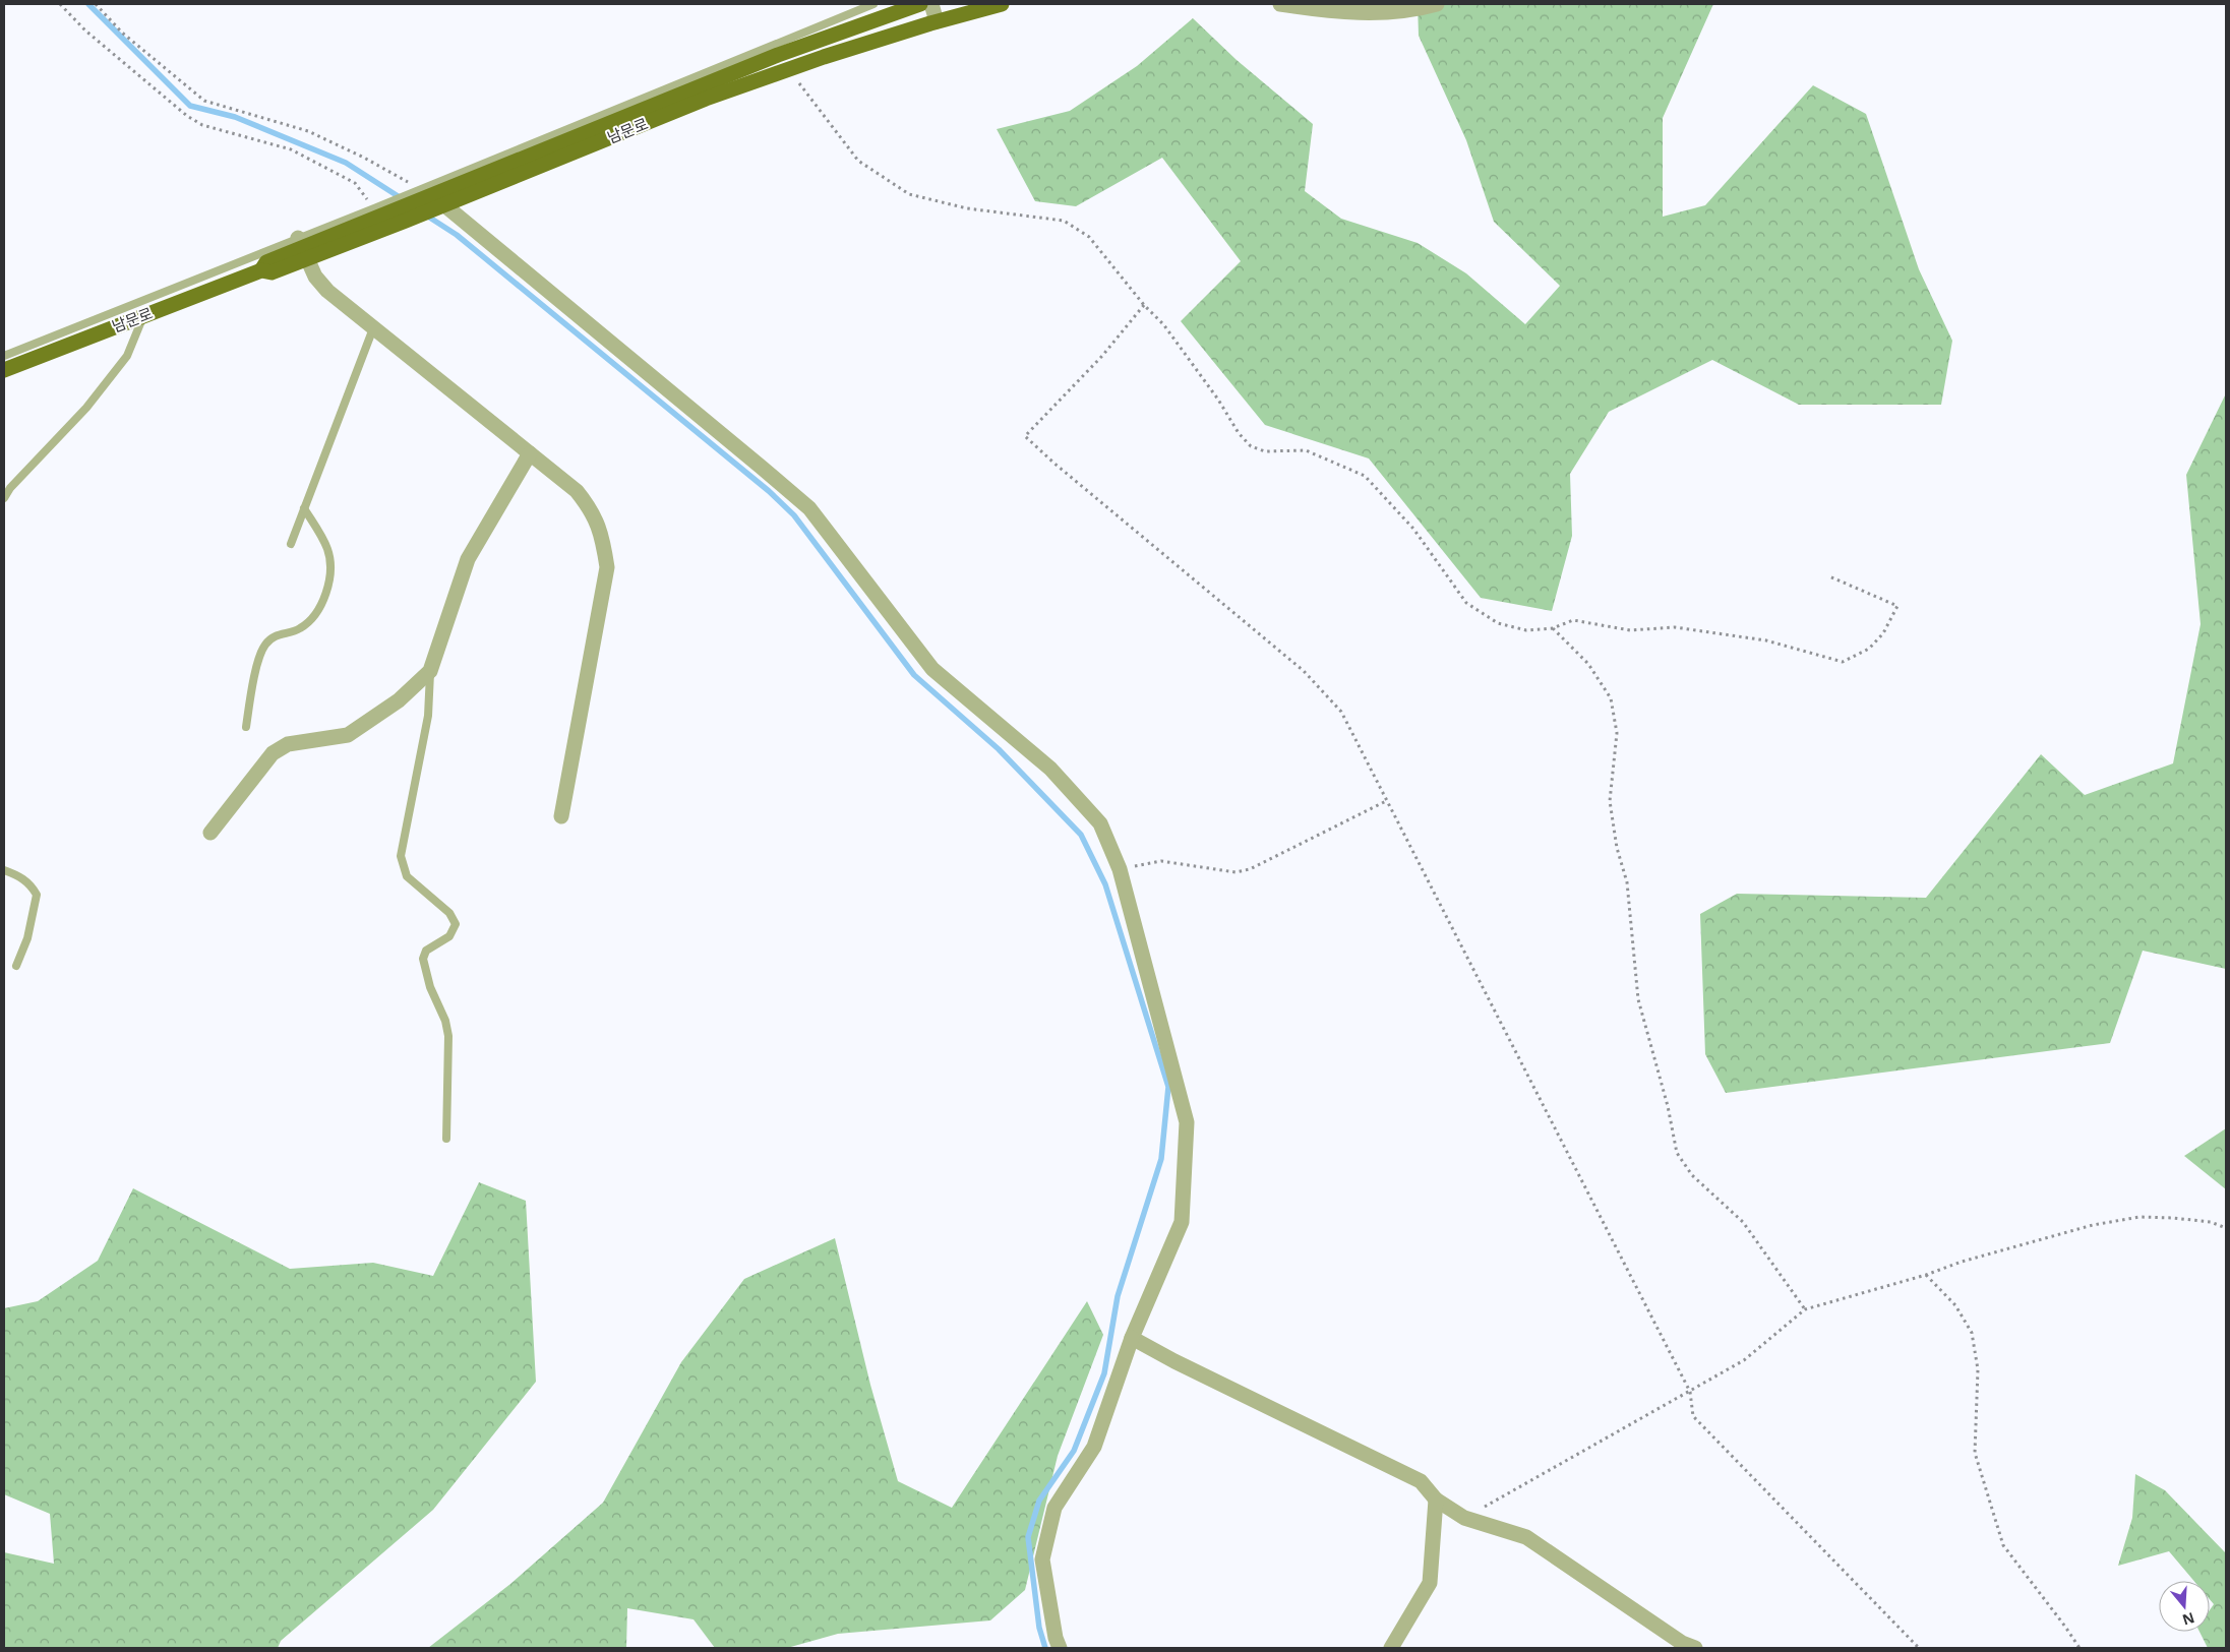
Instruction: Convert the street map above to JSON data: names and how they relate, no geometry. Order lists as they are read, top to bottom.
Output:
{
  "streets": {
    "main road": ["남문로"]
  },
  "north": "bottom"
}
